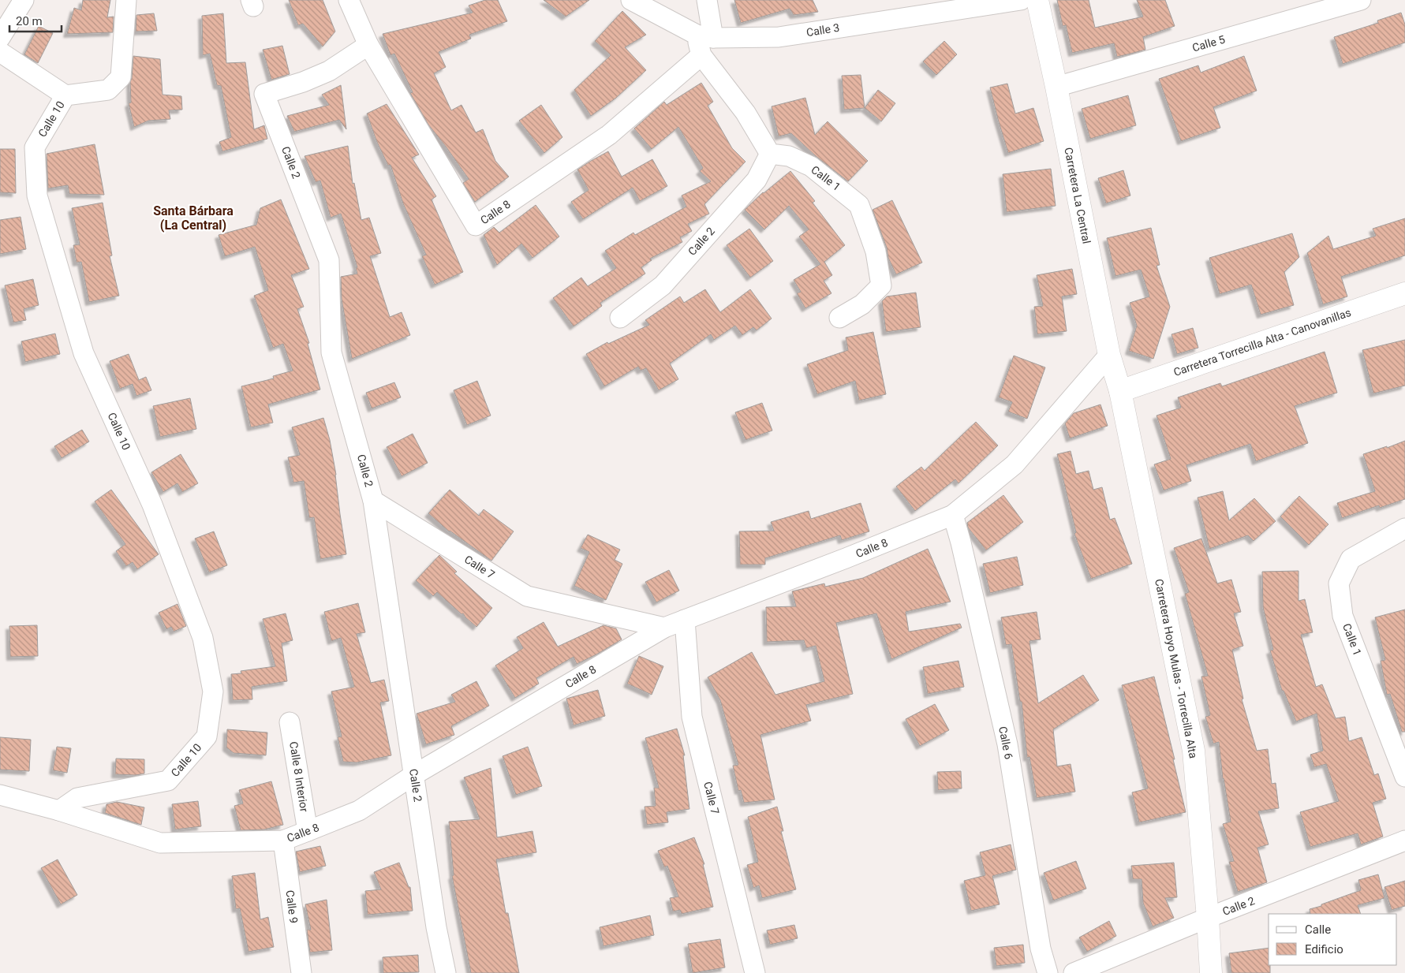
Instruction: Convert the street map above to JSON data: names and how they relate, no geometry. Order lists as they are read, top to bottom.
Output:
{
  "streets": {
    "street": [
      "Calle 3",
      "Calle 5",
      "Calle 10",
      "Calle 2",
      "Calle 1",
      "Carretera La Central",
      "Calle 8",
      "Carretera Torrecilla Alta - Canovanillas",
      "Calle 7",
      "Carretera Hoyo Mulas - Torrecilla Alta",
      "Calle 6",
      "Calle 8 Interior",
      "Calle 9"
    ]
  },
  "crossings": [
    ["Calle 5", "Carretera La Central"],
    ["Calle 10", "Calle 8"],
    ["Calle 2", "Calle 1"],
    ["Calle 2", "Calle 8"],
    ["Calle 2", "Calle 7"],
    ["Calle 2", "Carretera Hoyo Mulas - Torrecilla Alta"],
    ["Carretera La Central", "Calle 8"],
    ["Carretera La Central", "Carretera Torrecilla Alta - Canovanillas"],
    ["Carretera La Central", "Carretera Hoyo Mulas - Torrecilla Alta"],
    ["Calle 8", "Calle 7"],
    ["Calle 8", "Calle 6"],
    ["Calle 8", "Calle 8 Interior"],
    ["Calle 8", "Calle 9"],
    ["Carretera Torrecilla Alta - Canovanillas", "Carretera Hoyo Mulas - Torrecilla Alta"]
  ],
  "districts": ["Santa Bárbara (La Central)"],
  "legend": ["Calle", "Edificio"],
  "scale_bar": "20 m"
}
